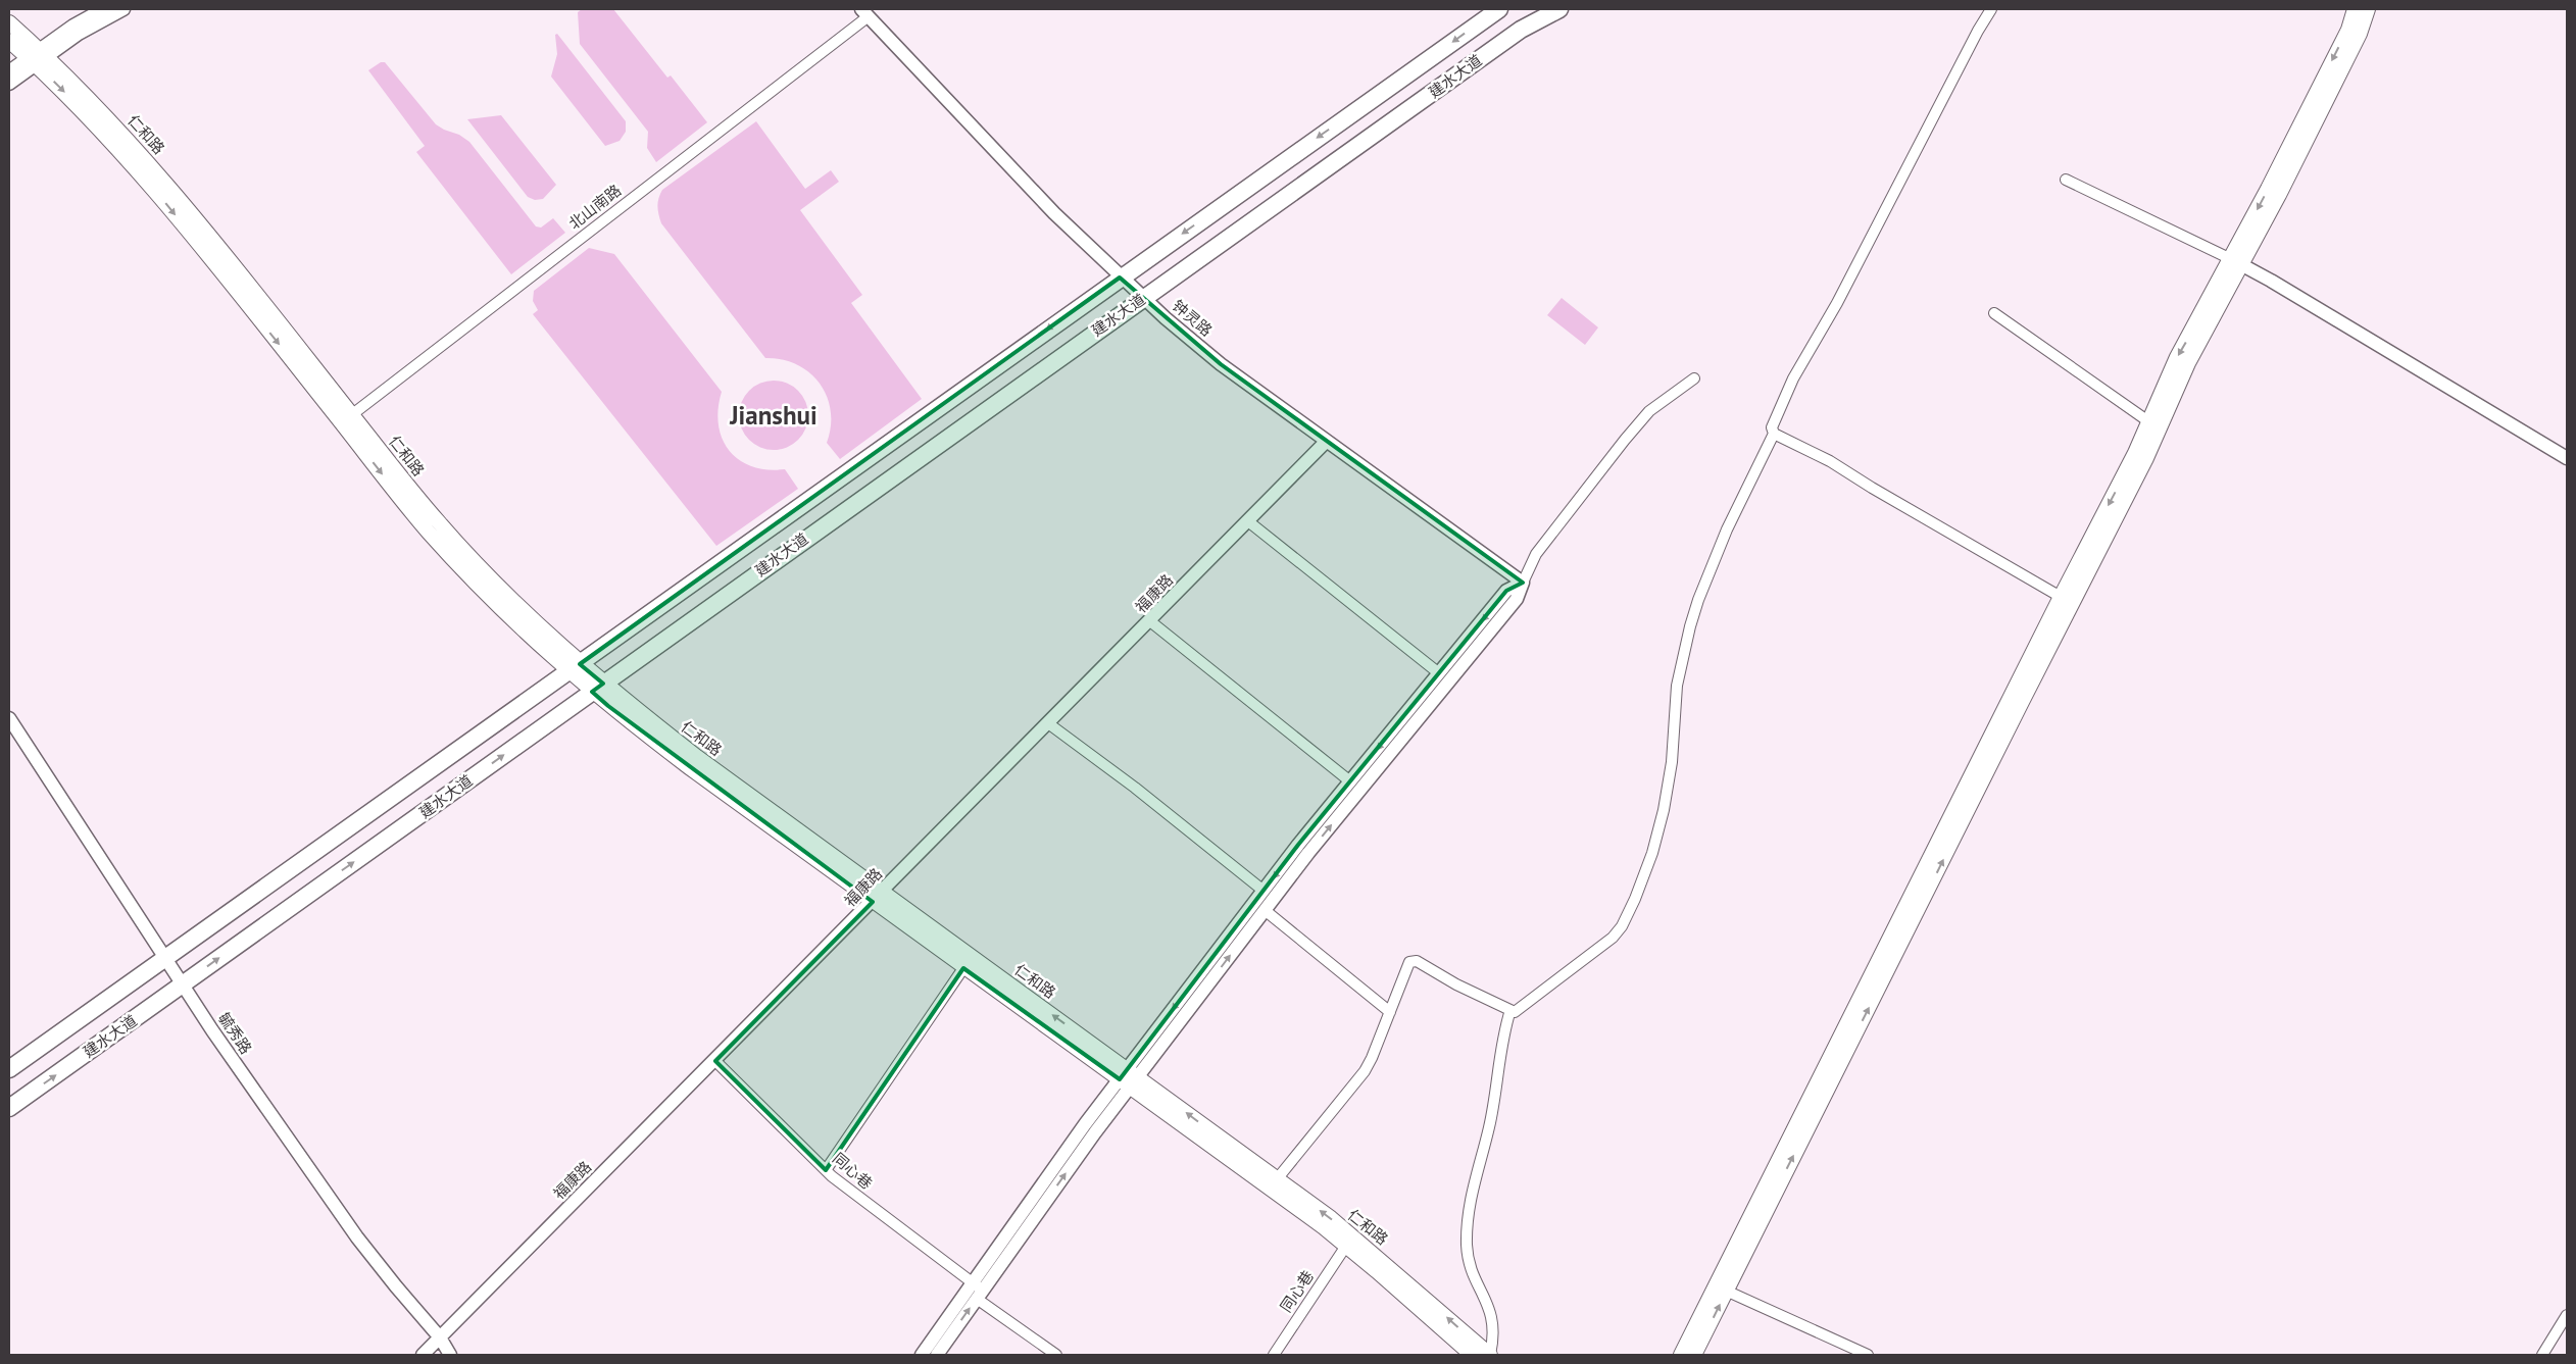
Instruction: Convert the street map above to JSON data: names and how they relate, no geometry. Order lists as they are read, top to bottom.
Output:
{
  "streets": {
    "main road": ["建水大道", "仁和路"],
    "street": [
      "北山南路",
      "钟灵路",
      "福康路",
      "毓秀路",
      "同心巷"
    ]
  },
  "crossings": [
    ["建水大道", "仁和路"],
    ["建水大道", "钟灵路"],
    ["建水大道", "毓秀路"],
    ["仁和路", "北山南路"],
    ["仁和路", "福康路"],
    ["仁和路", "同心巷"],
    ["北山南路", "钟灵路"],
    ["钟灵路", "福康路"],
    ["福康路", "毓秀路"],
    ["福康路", "同心巷"]
  ],
  "districts": ["Jianshui"]
}
